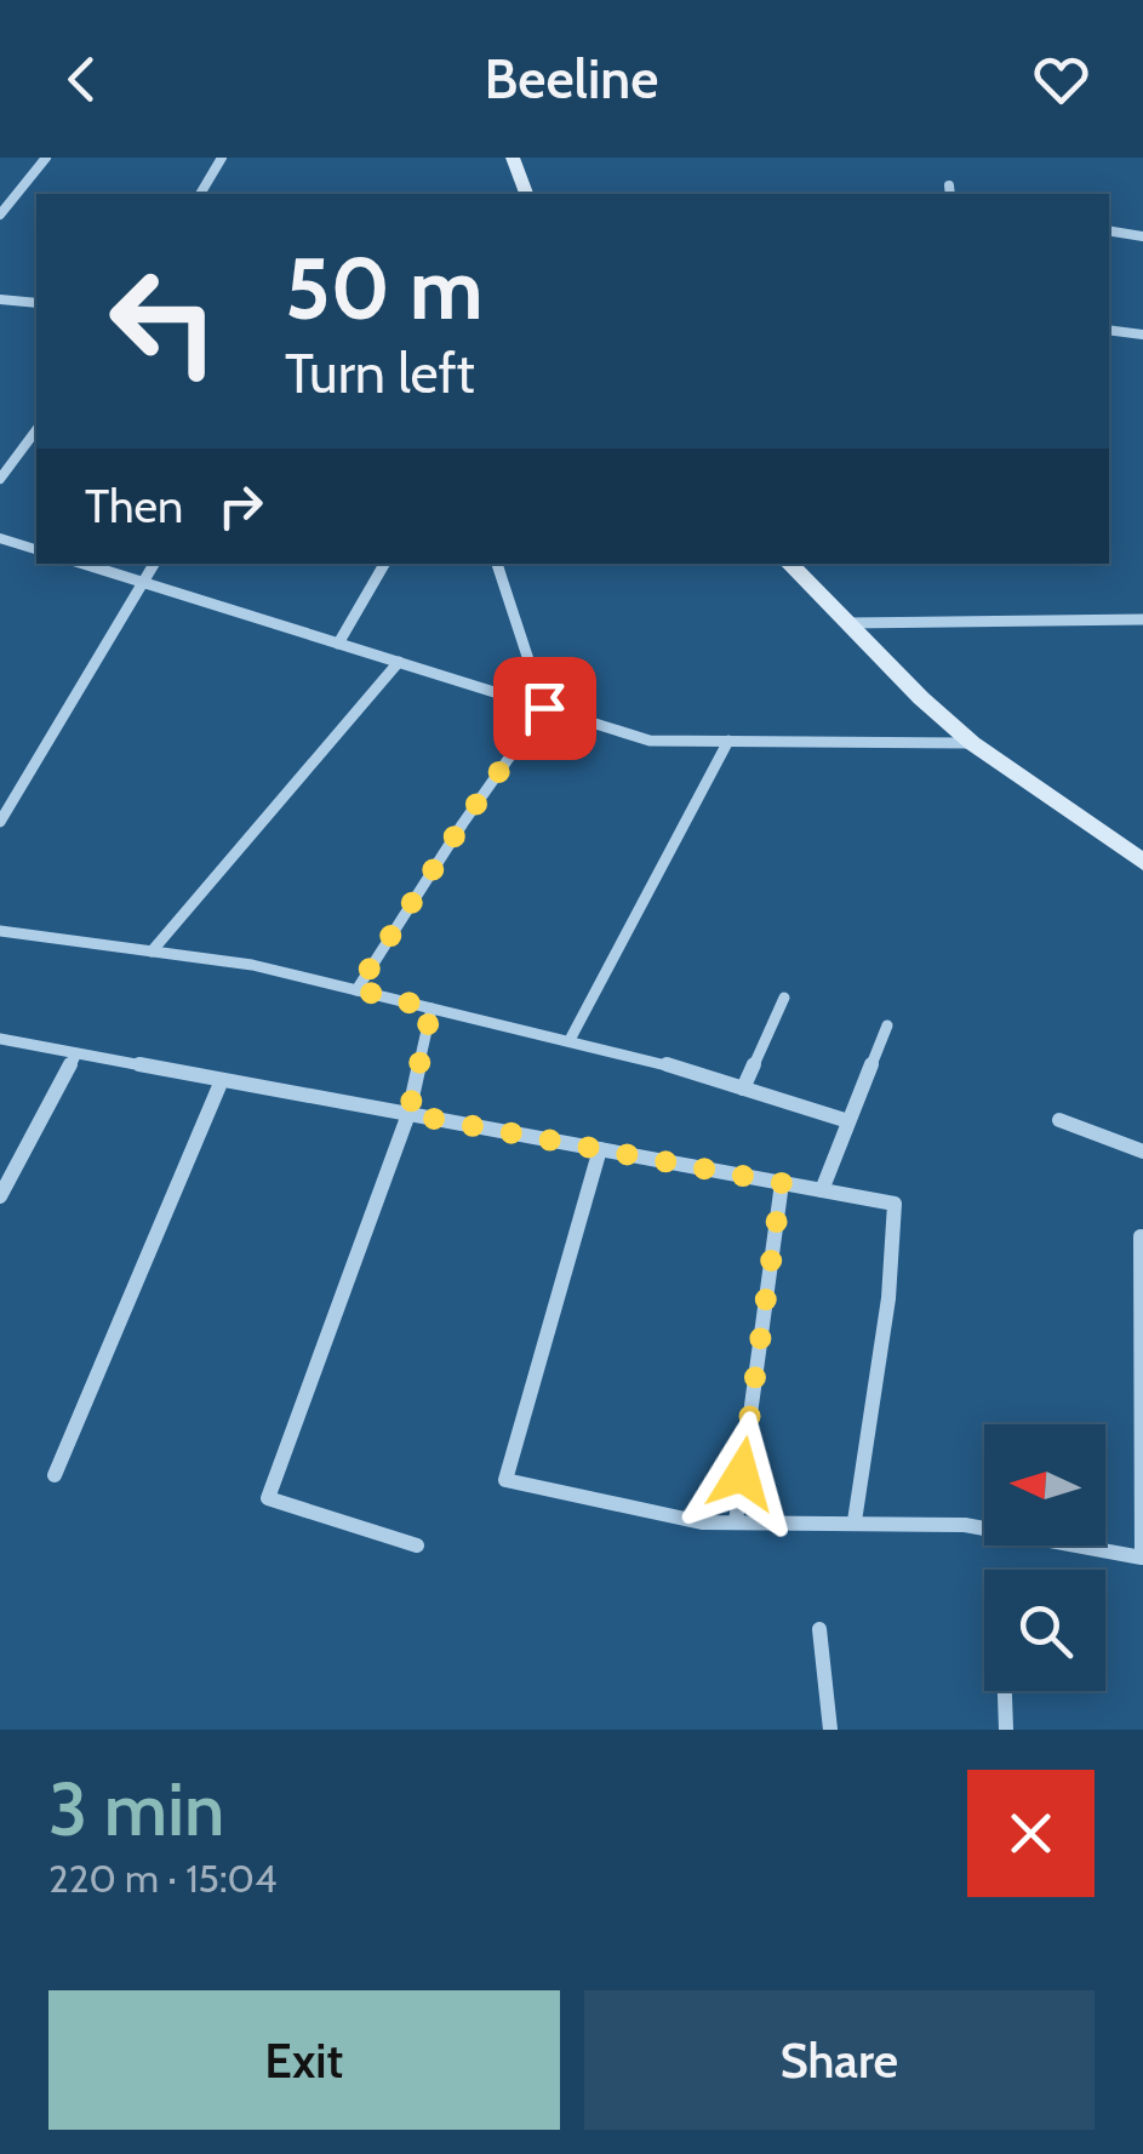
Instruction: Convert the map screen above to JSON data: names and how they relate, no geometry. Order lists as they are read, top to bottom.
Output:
{
  "north": "left",
  "page": {
    "header": "Beeline",
    "turn": ["50 m", "Turn left"],
    "then": "Then",
    "heading": ["3 min", "220 m · 15:04"],
    "buttons": ["Exit", "Share"]
  }
}
